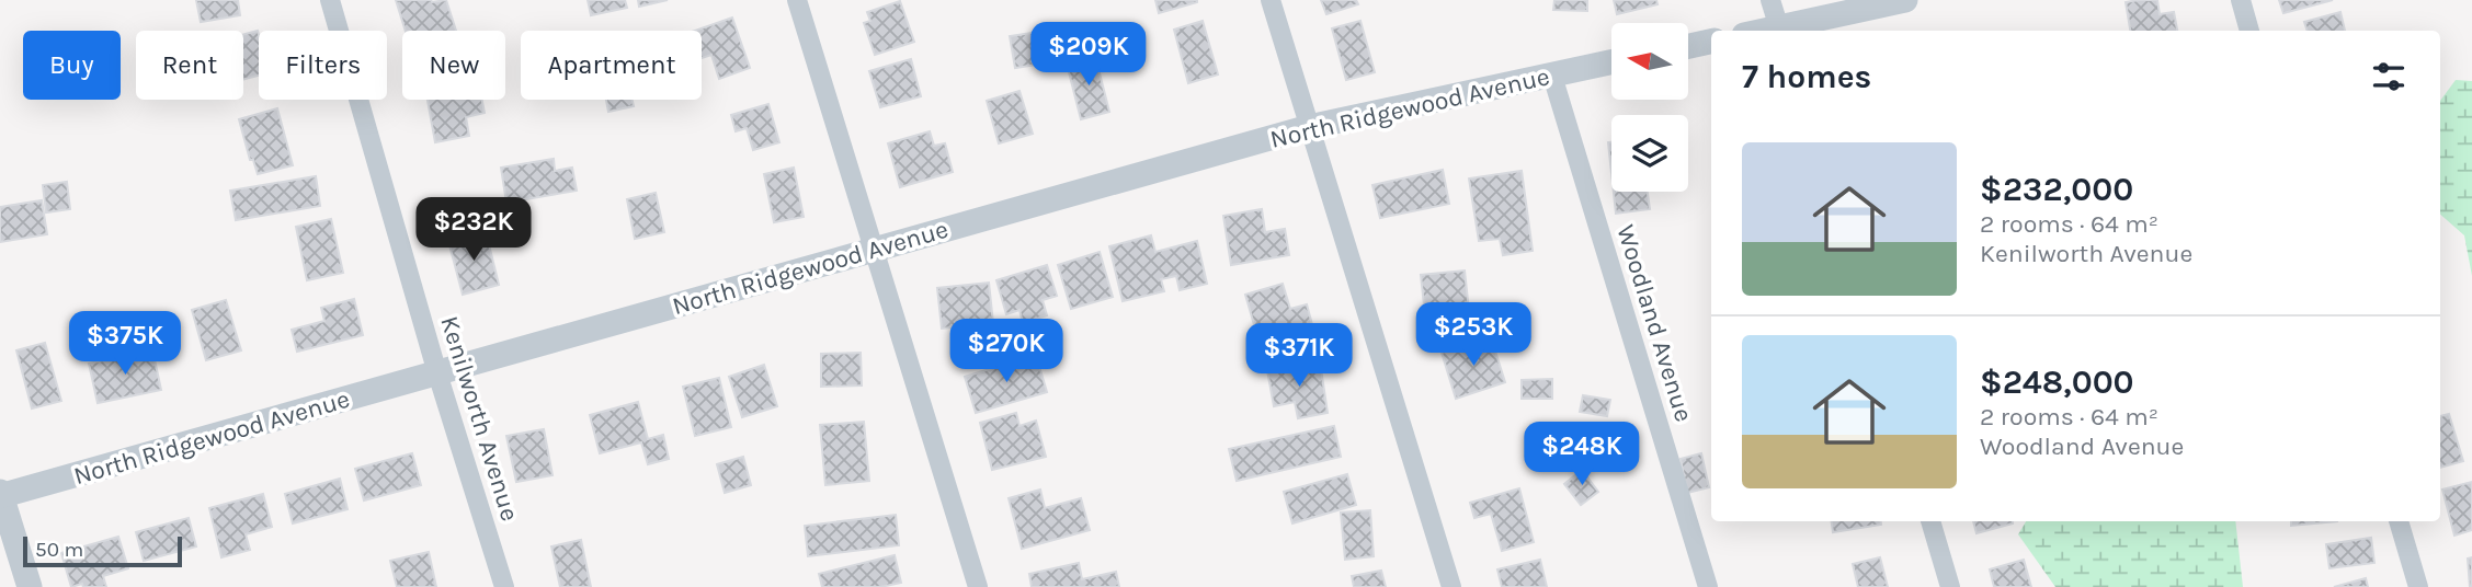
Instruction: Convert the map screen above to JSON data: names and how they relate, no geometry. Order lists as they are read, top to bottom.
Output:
{
  "streets": {
    "street": ["North Ridgewood Avenue", "Woodland Avenue", "Kenilworth Avenue"]
  },
  "crossings": [
    ["North Ridgewood Avenue", "Woodland Avenue"],
    ["North Ridgewood Avenue", "Kenilworth Avenue"]
  ],
  "scale_bar": "50 m",
  "north": "left",
  "page": {
    "price": [
      "$209K",
      "$232K",
      "$253K",
      "$375K",
      "$270K",
      "$371K",
      "$248K"
    ],
    "chip": [
      "Buy",
      "Rent",
      "Filters",
      "New",
      "Apartment"
    ],
    "heading": "7 homes",
    "list": [
      {
        "name": "$232,000",
        "note": "2 rooms · 64 m² · Kenilworth Avenue"
      },
      {
        "name": "$248,000",
        "note": "2 rooms · 64 m² · Woodland Avenue"
      }
    ],
    "scale": "50 m"
  }
}
